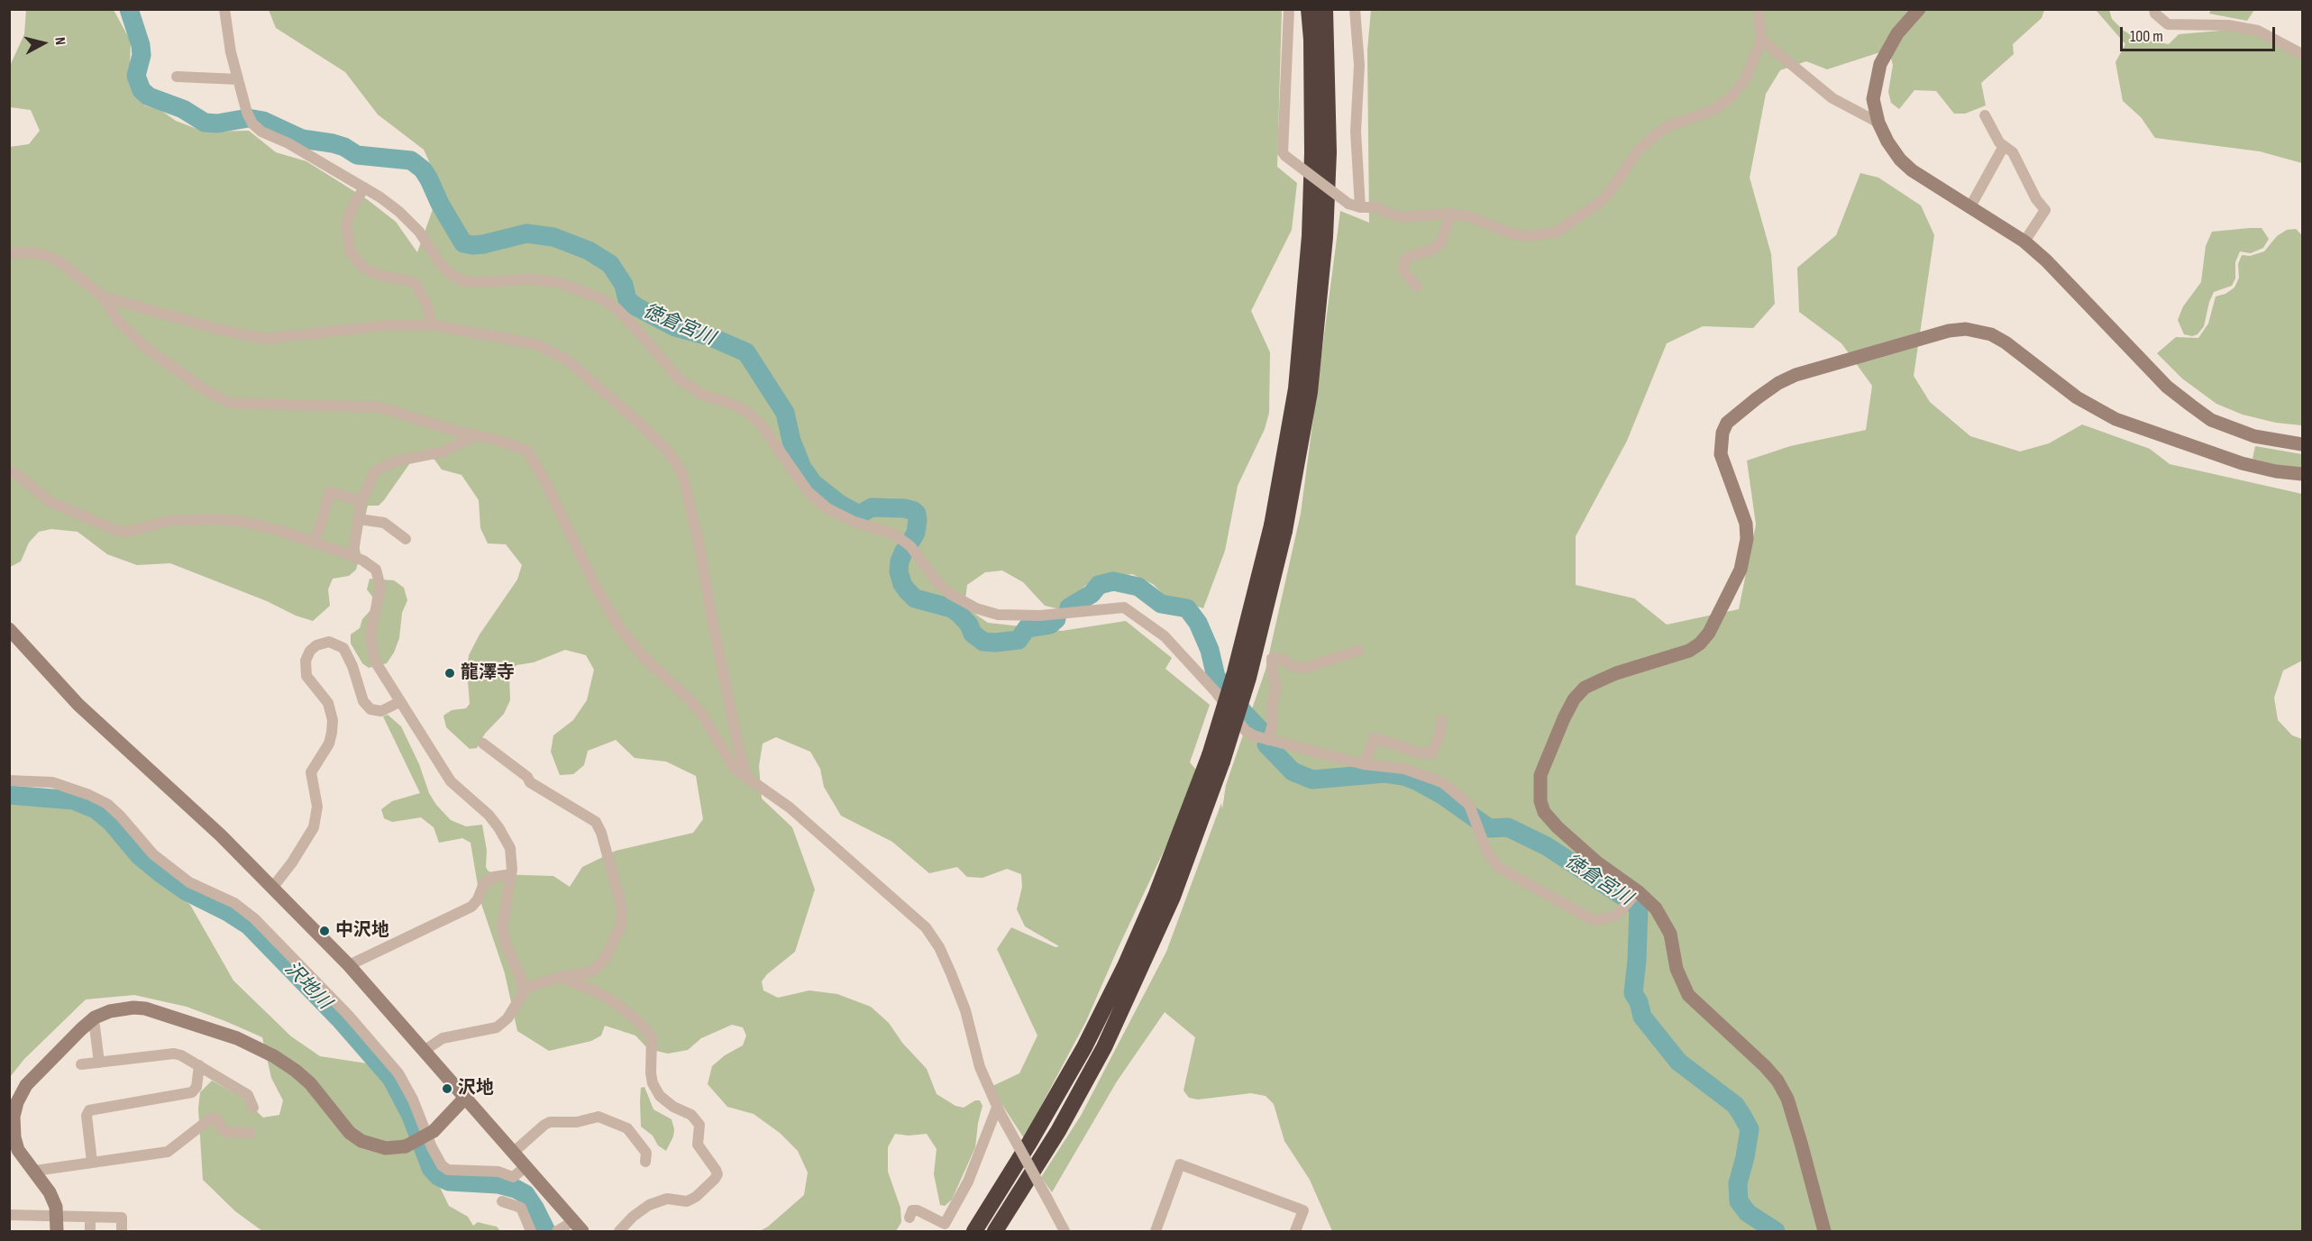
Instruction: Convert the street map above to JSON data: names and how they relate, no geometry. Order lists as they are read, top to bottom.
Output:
{
  "water": ["徳倉宮川", "沢地川"],
  "places": ["龍澤寺", "中沢地", "沢地"],
  "scale_bar": "100 m",
  "north": "right"
}
